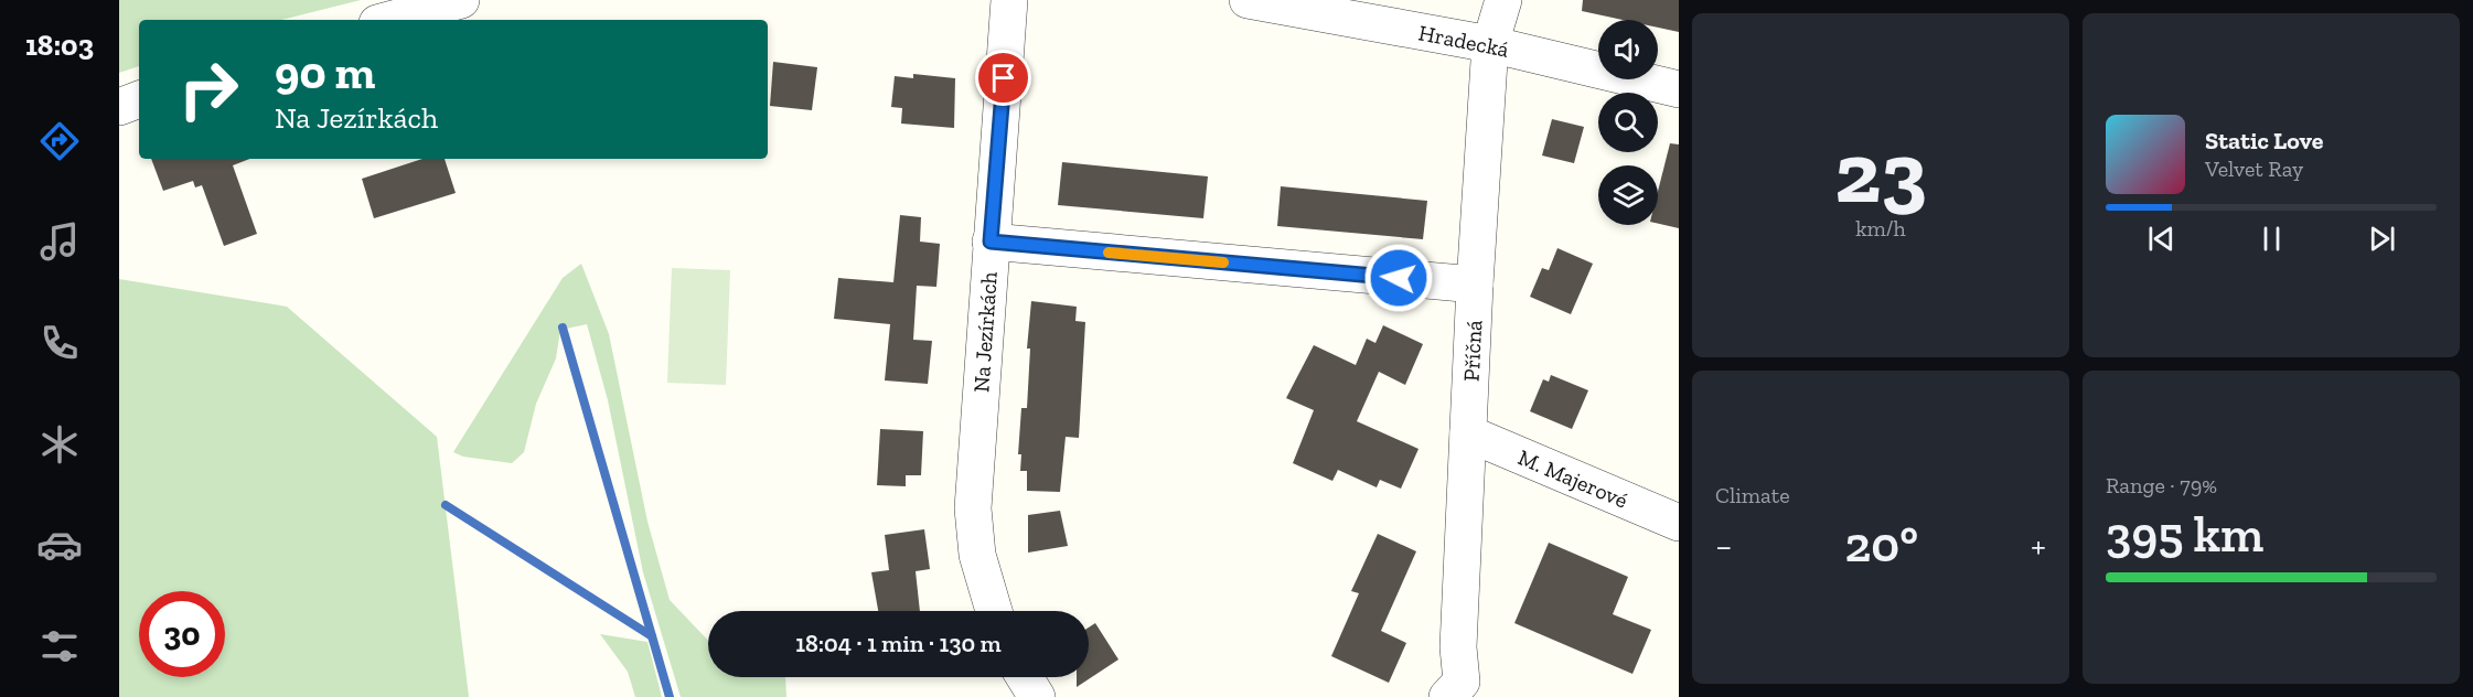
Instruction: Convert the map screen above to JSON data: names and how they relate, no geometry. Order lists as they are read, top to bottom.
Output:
{
  "streets": {
    "street": [
      "Hradecká",
      "Na Jezírkách",
      "Příčná",
      "M. Majerové"
    ]
  },
  "crossings": [
    ["Hradecká", "Příčná"],
    ["Příčná", "M. Majerové"]
  ],
  "page": {
    "tabs": "18:03",
    "tile": [
      ["23", "km/h"],
      "Climate",
      ["Range · 79%", "395 km"]
    ],
    "turn": ["90 m", "Na Jezírkách"],
    "song": ["Static Love", "Velvet Ray"],
    "heat": ["−", "20°", "+"],
    "limit": "30",
    "trip": "18:04 · 1 min · 130 m"
  }
}
